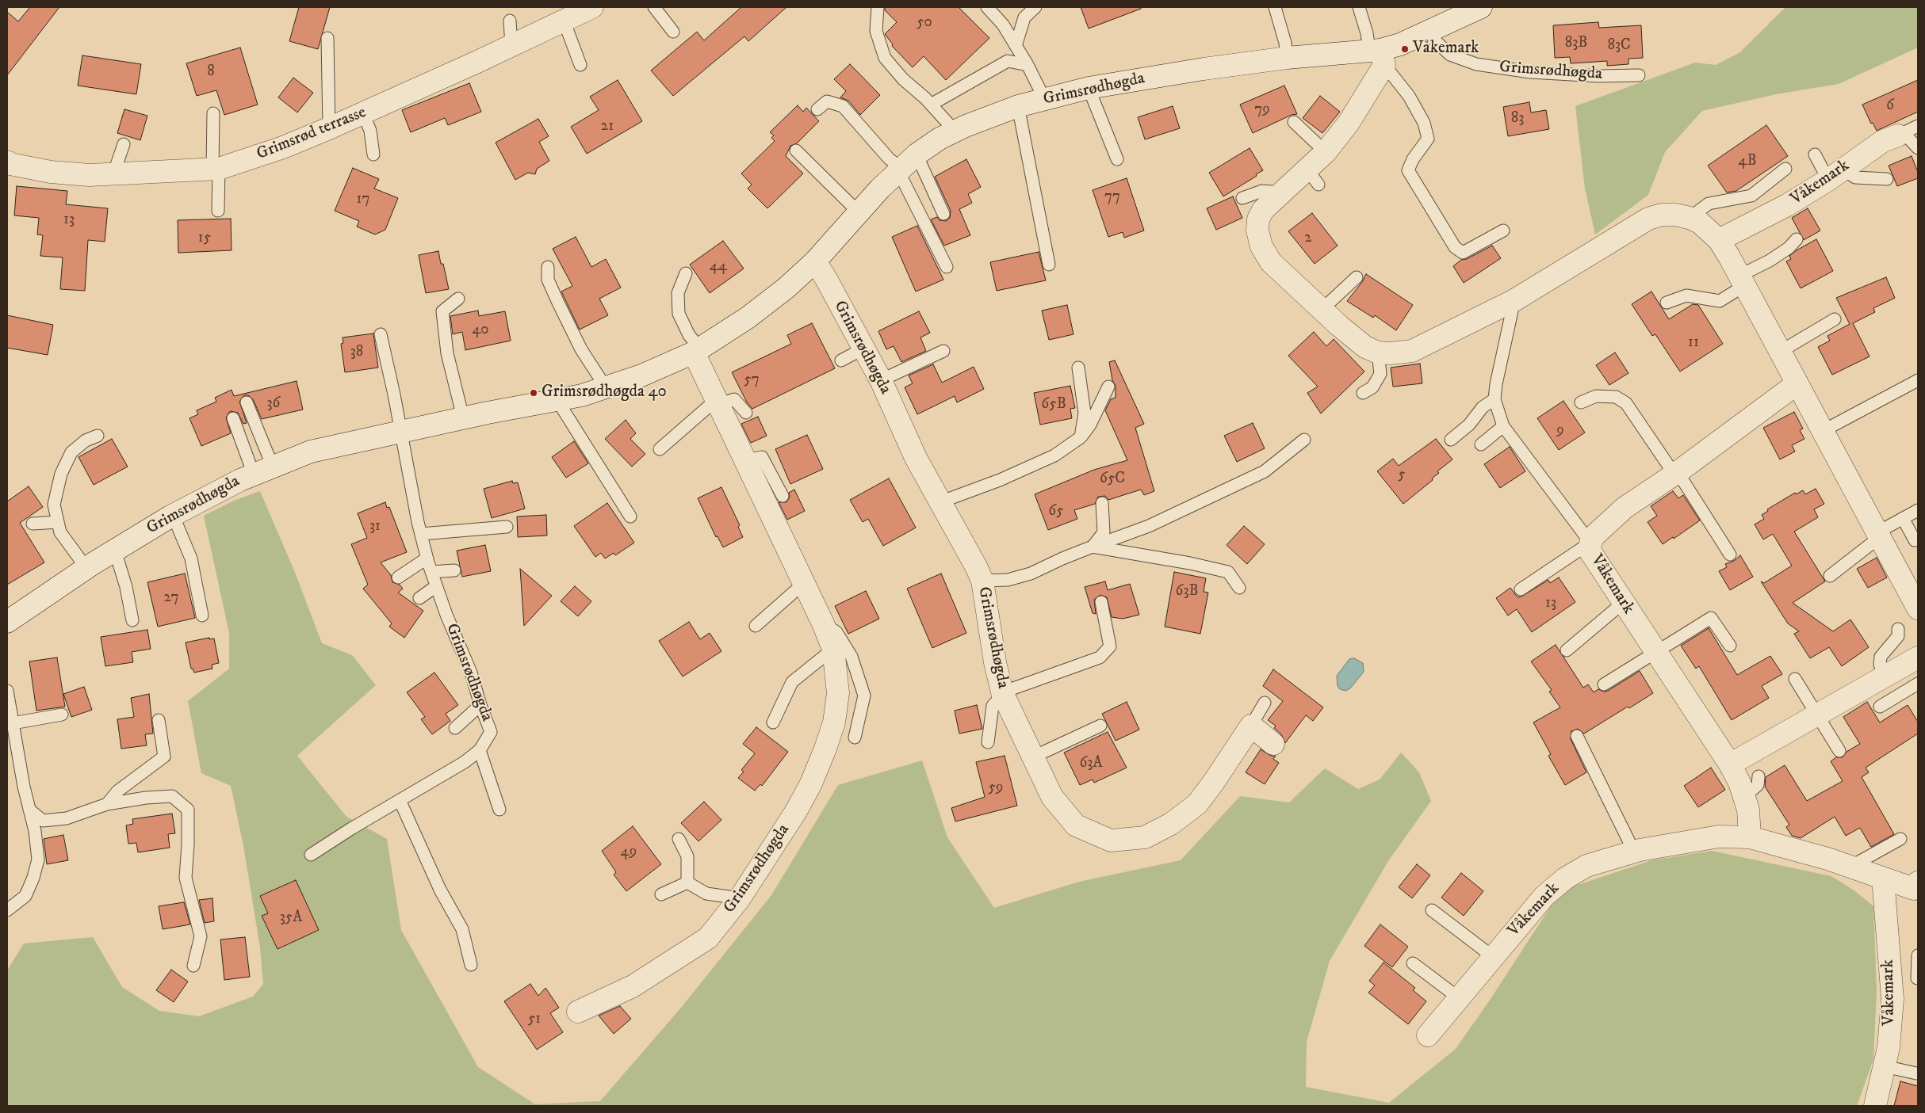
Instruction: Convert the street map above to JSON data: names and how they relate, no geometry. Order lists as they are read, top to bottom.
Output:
{
  "streets": {
    "street": ["Grimsrødhøgda", "Grimsrød terrasse", "Våkemark"]
  },
  "places": ["Våkemark", "Grimsrødhøgda 40"],
  "house_numbers": [
    "50",
    "83B",
    "83C",
    "8",
    "6",
    "79",
    "83",
    "21",
    "4B",
    "77",
    "17",
    "13",
    "15",
    "2",
    "44",
    "40",
    "11",
    "38",
    "57",
    "36",
    "65B",
    "9",
    "5",
    "65C",
    "65",
    "31",
    "63B",
    "27",
    "13",
    "63A",
    "59",
    "49",
    "35A",
    "51"
  ]
}
